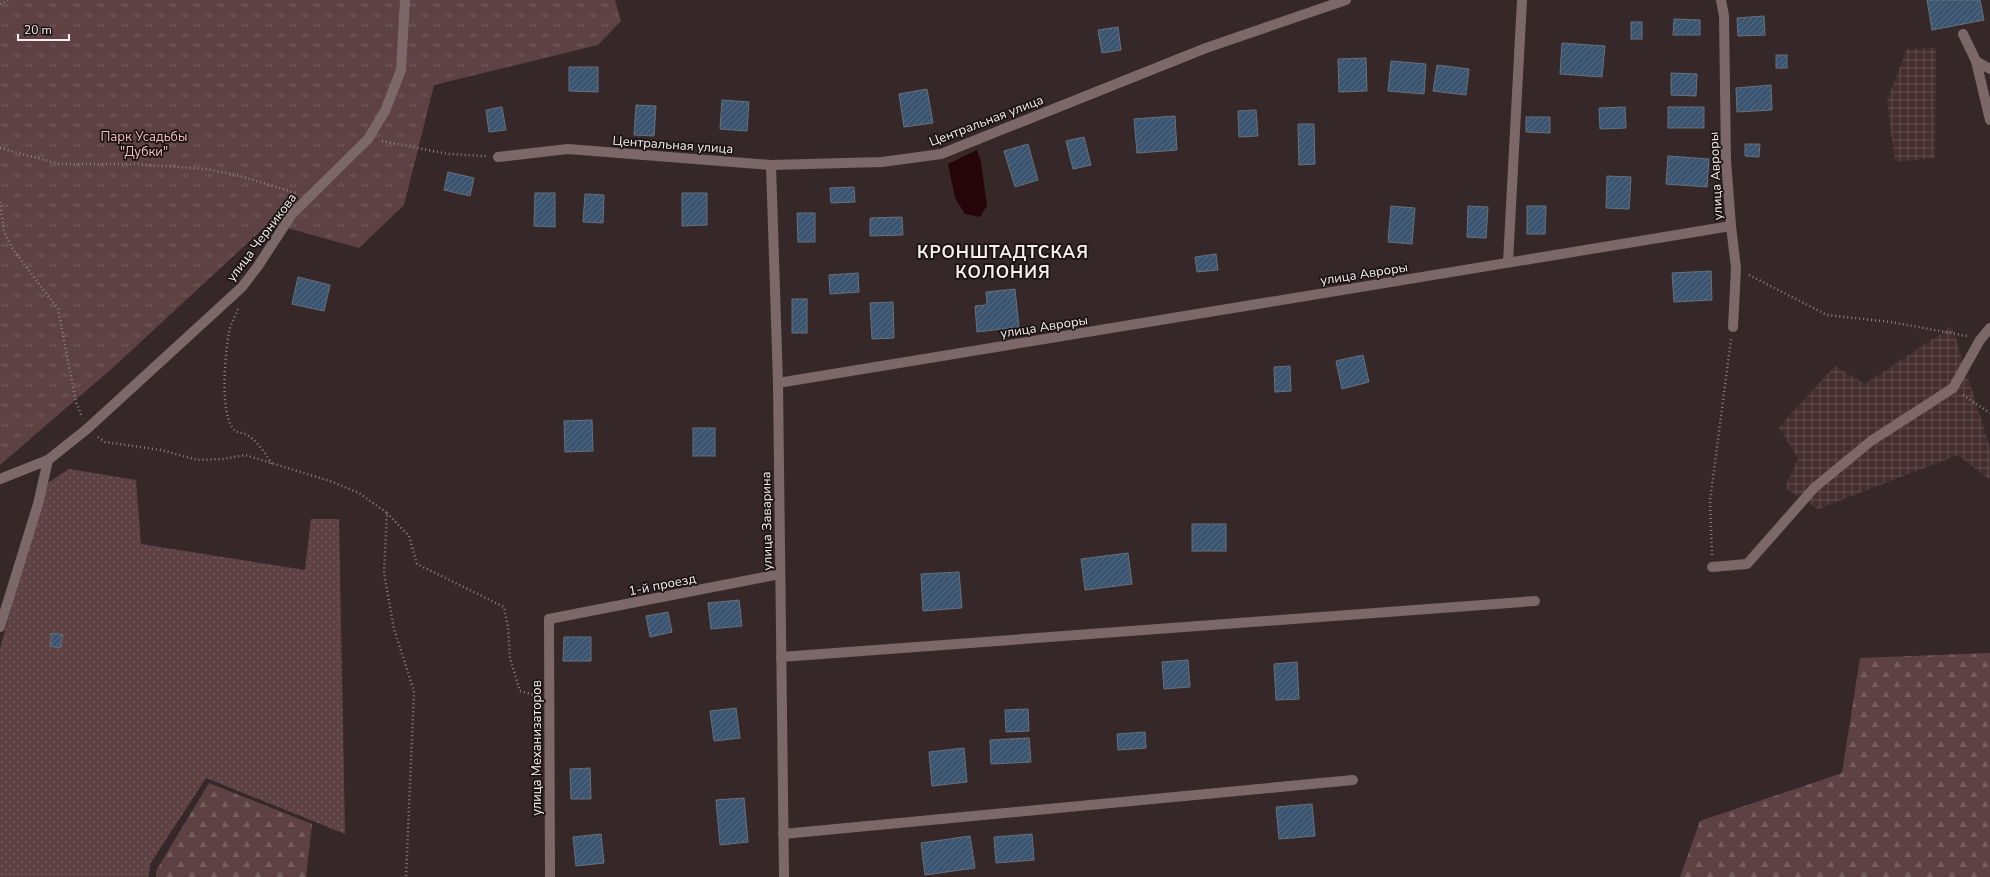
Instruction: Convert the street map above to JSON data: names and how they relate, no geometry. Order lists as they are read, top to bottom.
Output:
{
  "streets": {
    "street": [
      "Центральная улица",
      "улица Авроры",
      "улица Черникова",
      "улица Заварина",
      "1-й проезд",
      "улица Механизаторов"
    ]
  },
  "crossings": [
    ["Центральная улица", "улица Заварина"],
    ["улица Авроры", "улица Заварина"],
    ["улица Заварина", "1-й проезд"],
    ["1-й проезд", "улица Механизаторов"]
  ],
  "districts": ["КРОНШТАДТСКАЯ КОЛОНИЯ"],
  "parks": ["Парк Усадьбы \"Дубки\""],
  "scale_bar": "20 m"
}
